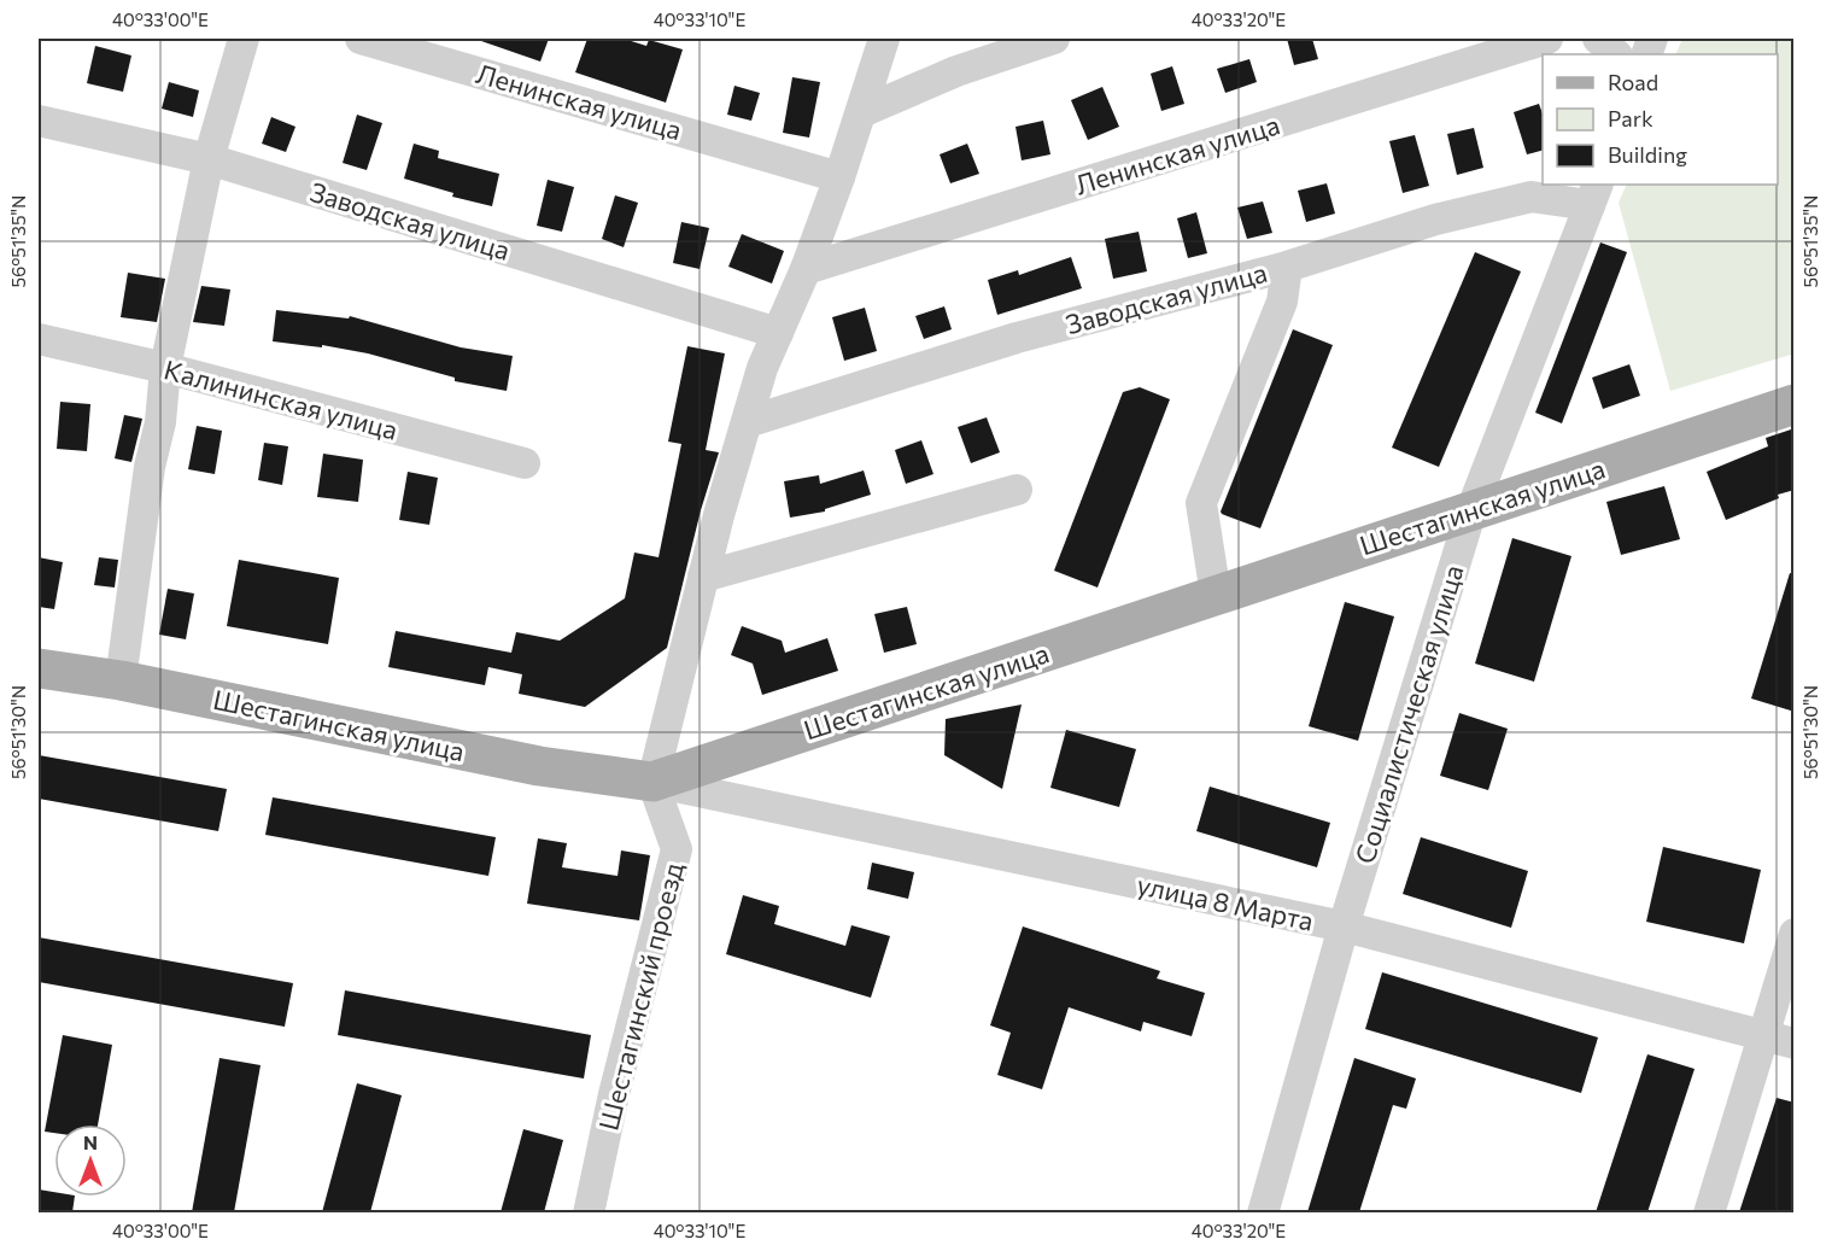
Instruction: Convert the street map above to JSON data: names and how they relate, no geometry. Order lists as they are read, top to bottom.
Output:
{
  "streets": {
    "main road": ["Шестагинская улица"],
    "street": [
      "Ленинская улица",
      "Заводская улица",
      "Калининская улица",
      "Социалистическая улица",
      "улица 8 Марта",
      "Шестагинский проезд"
    ]
  },
  "crossings": [
    ["Заводская улица", "Социалистическая улица"],
    ["Шестагинская улица", "Социалистическая улица"],
    ["Шестагинская улица", "улица 8 Марта"],
    ["Шестагинская улица", "Шестагинский проезд"],
    ["Социалистическая улица", "улица 8 Марта"],
    ["улица 8 Марта", "Шестагинский проезд"]
  ],
  "legend": ["Road", "Park", "Building"],
  "north": "top",
  "coordinates": [
    "40°33'00\"E",
    "40°33'10\"E",
    "40°33'20\"E",
    "56°51'35\"N",
    "56°51'30\"N"
  ]
}
